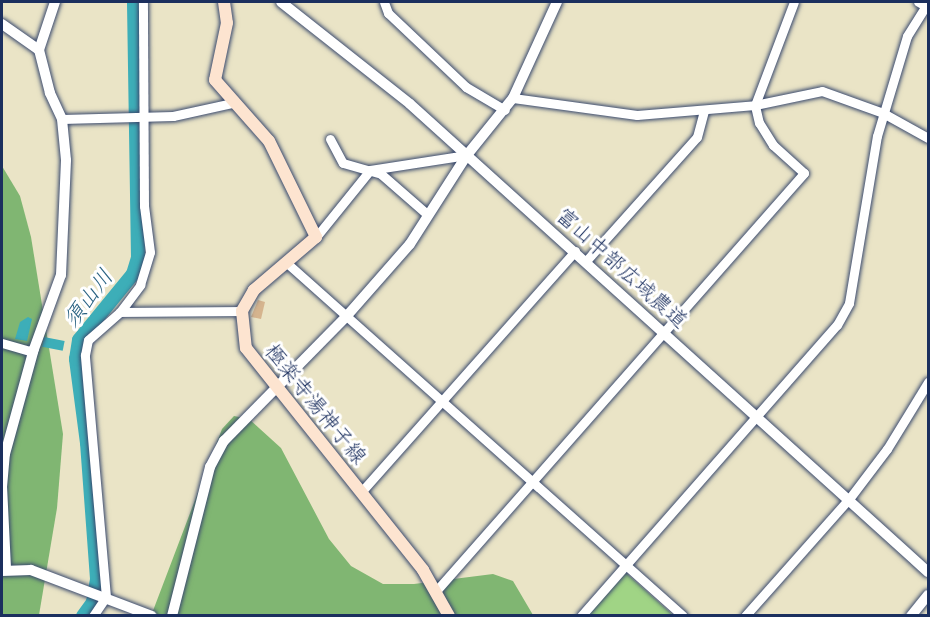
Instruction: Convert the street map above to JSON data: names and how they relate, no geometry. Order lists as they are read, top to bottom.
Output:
{
  "streets": {
    "main road": ["極楽寺湯神子線"],
    "street": ["富山中部広域農道"]
  },
  "water": ["須山川"]
}
